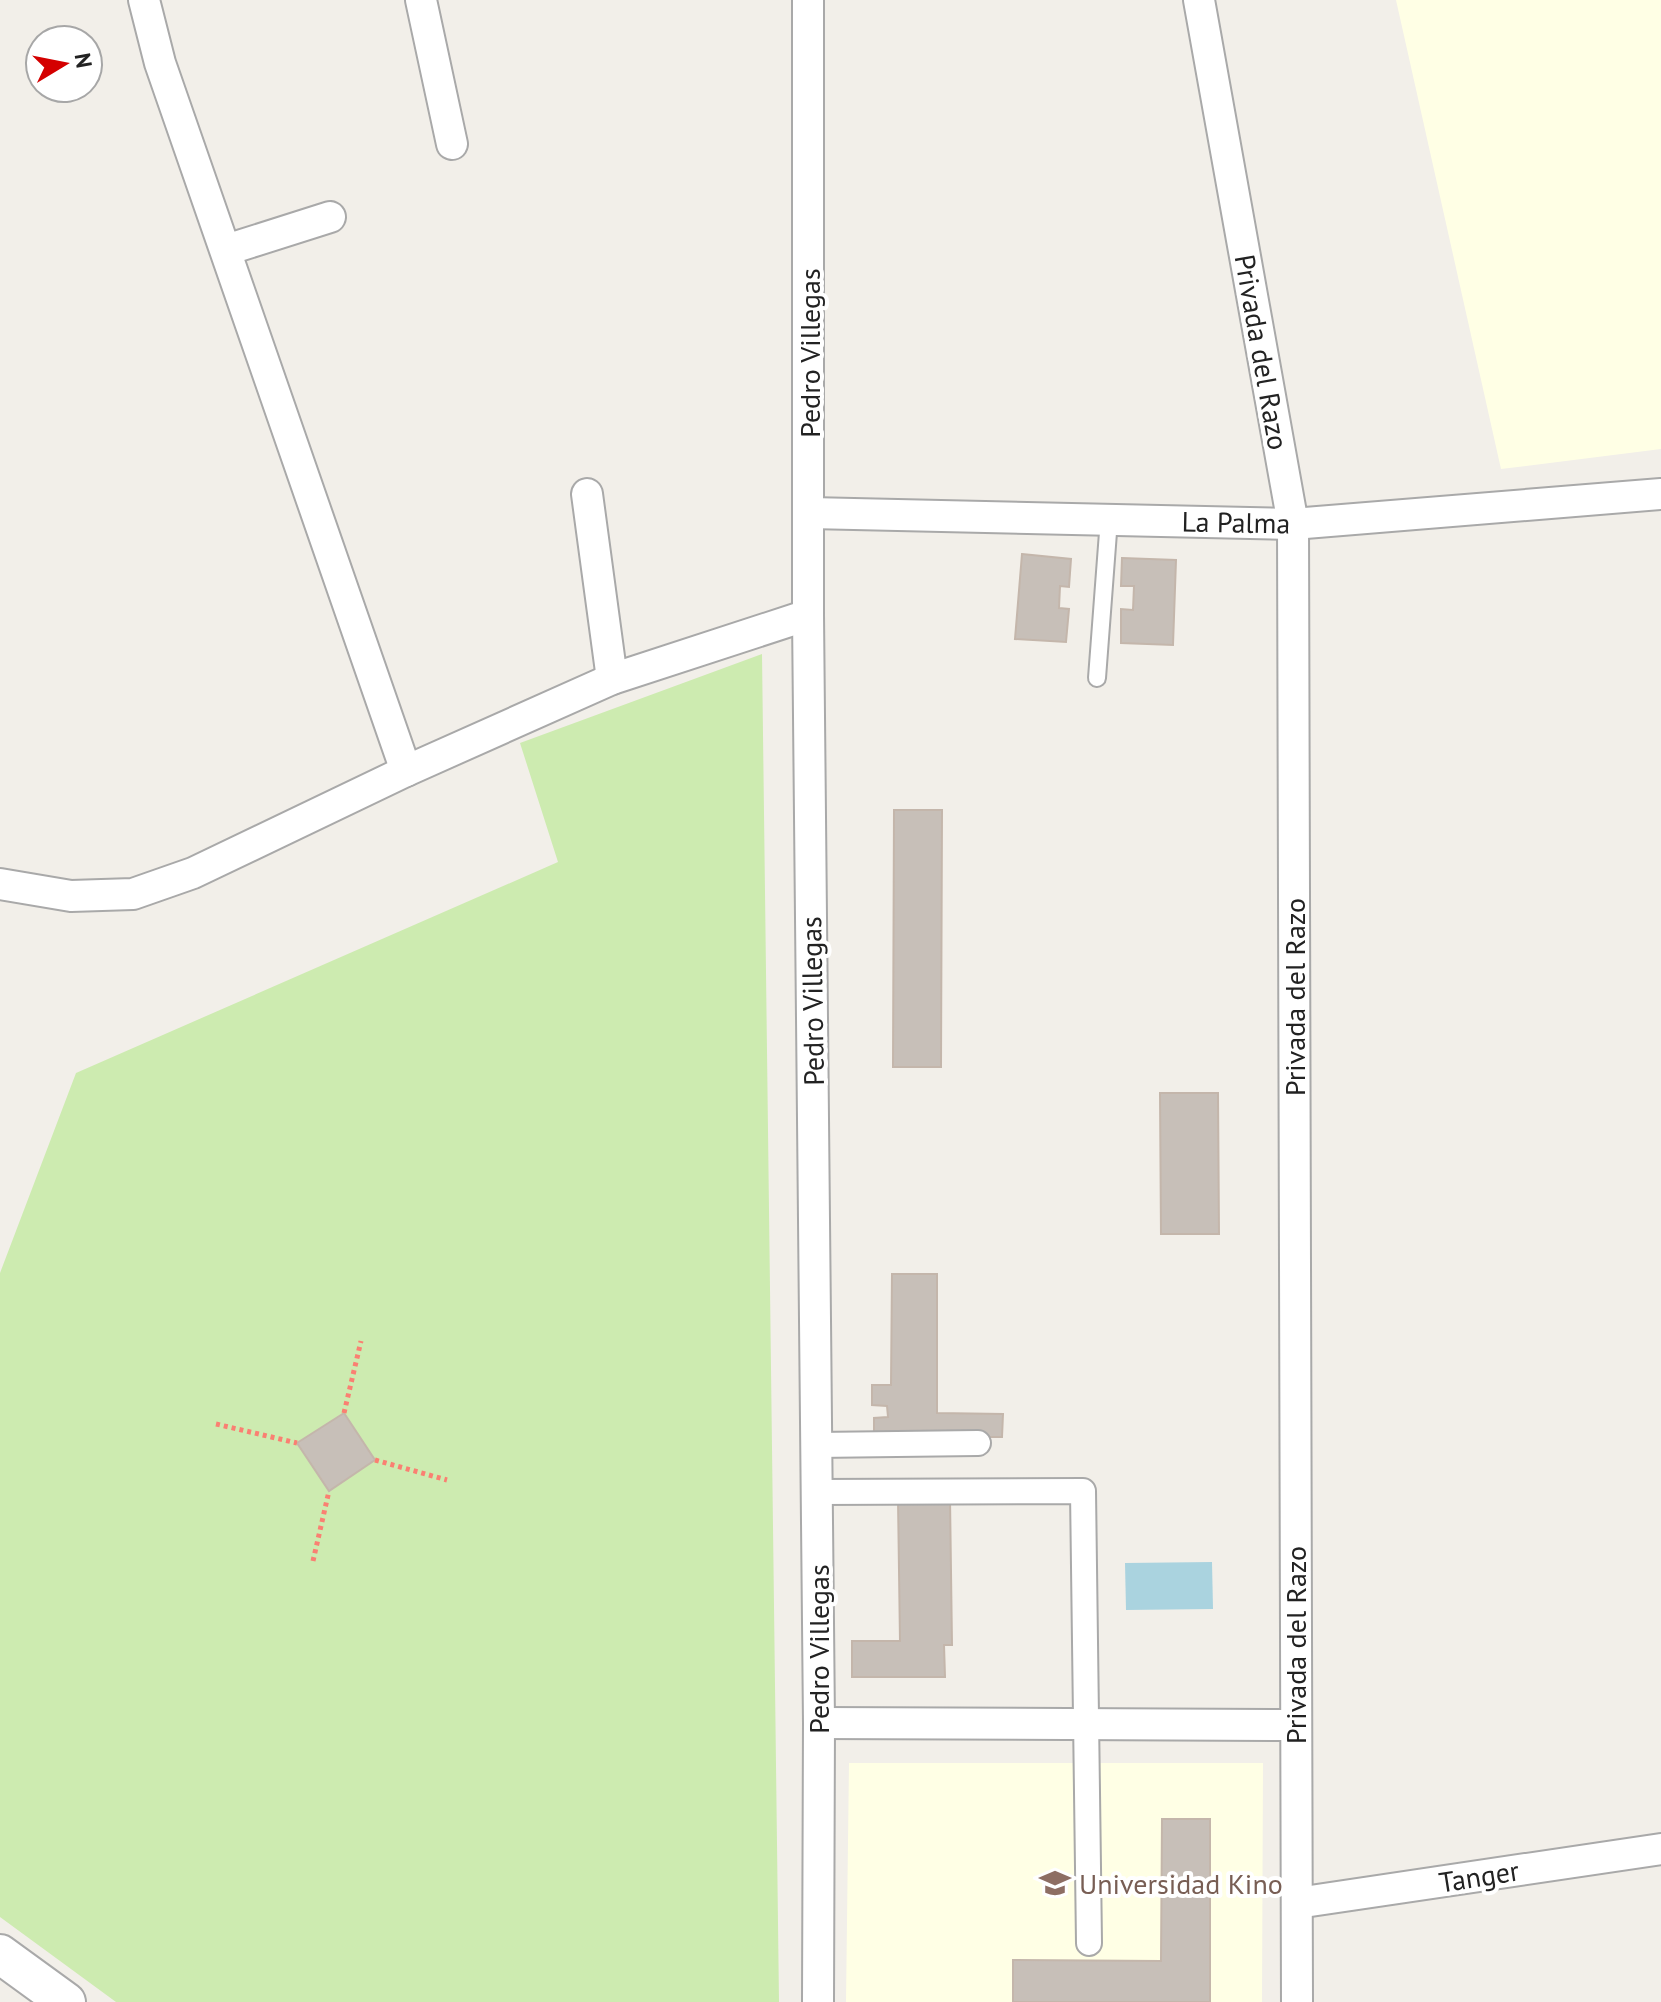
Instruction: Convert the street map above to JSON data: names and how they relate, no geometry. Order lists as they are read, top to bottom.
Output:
{
  "streets": {
    "street": [
      "Privada del Razo",
      "Pedro Villegas",
      "La Palma",
      "Tanger"
    ]
  },
  "crossings": [
    ["Privada del Razo", "La Palma"],
    ["Privada del Razo", "Tanger"],
    ["Pedro Villegas", "La Palma"]
  ],
  "places": {
    "school or university": ["Universidad Kino"]
  },
  "north": "right"
}
